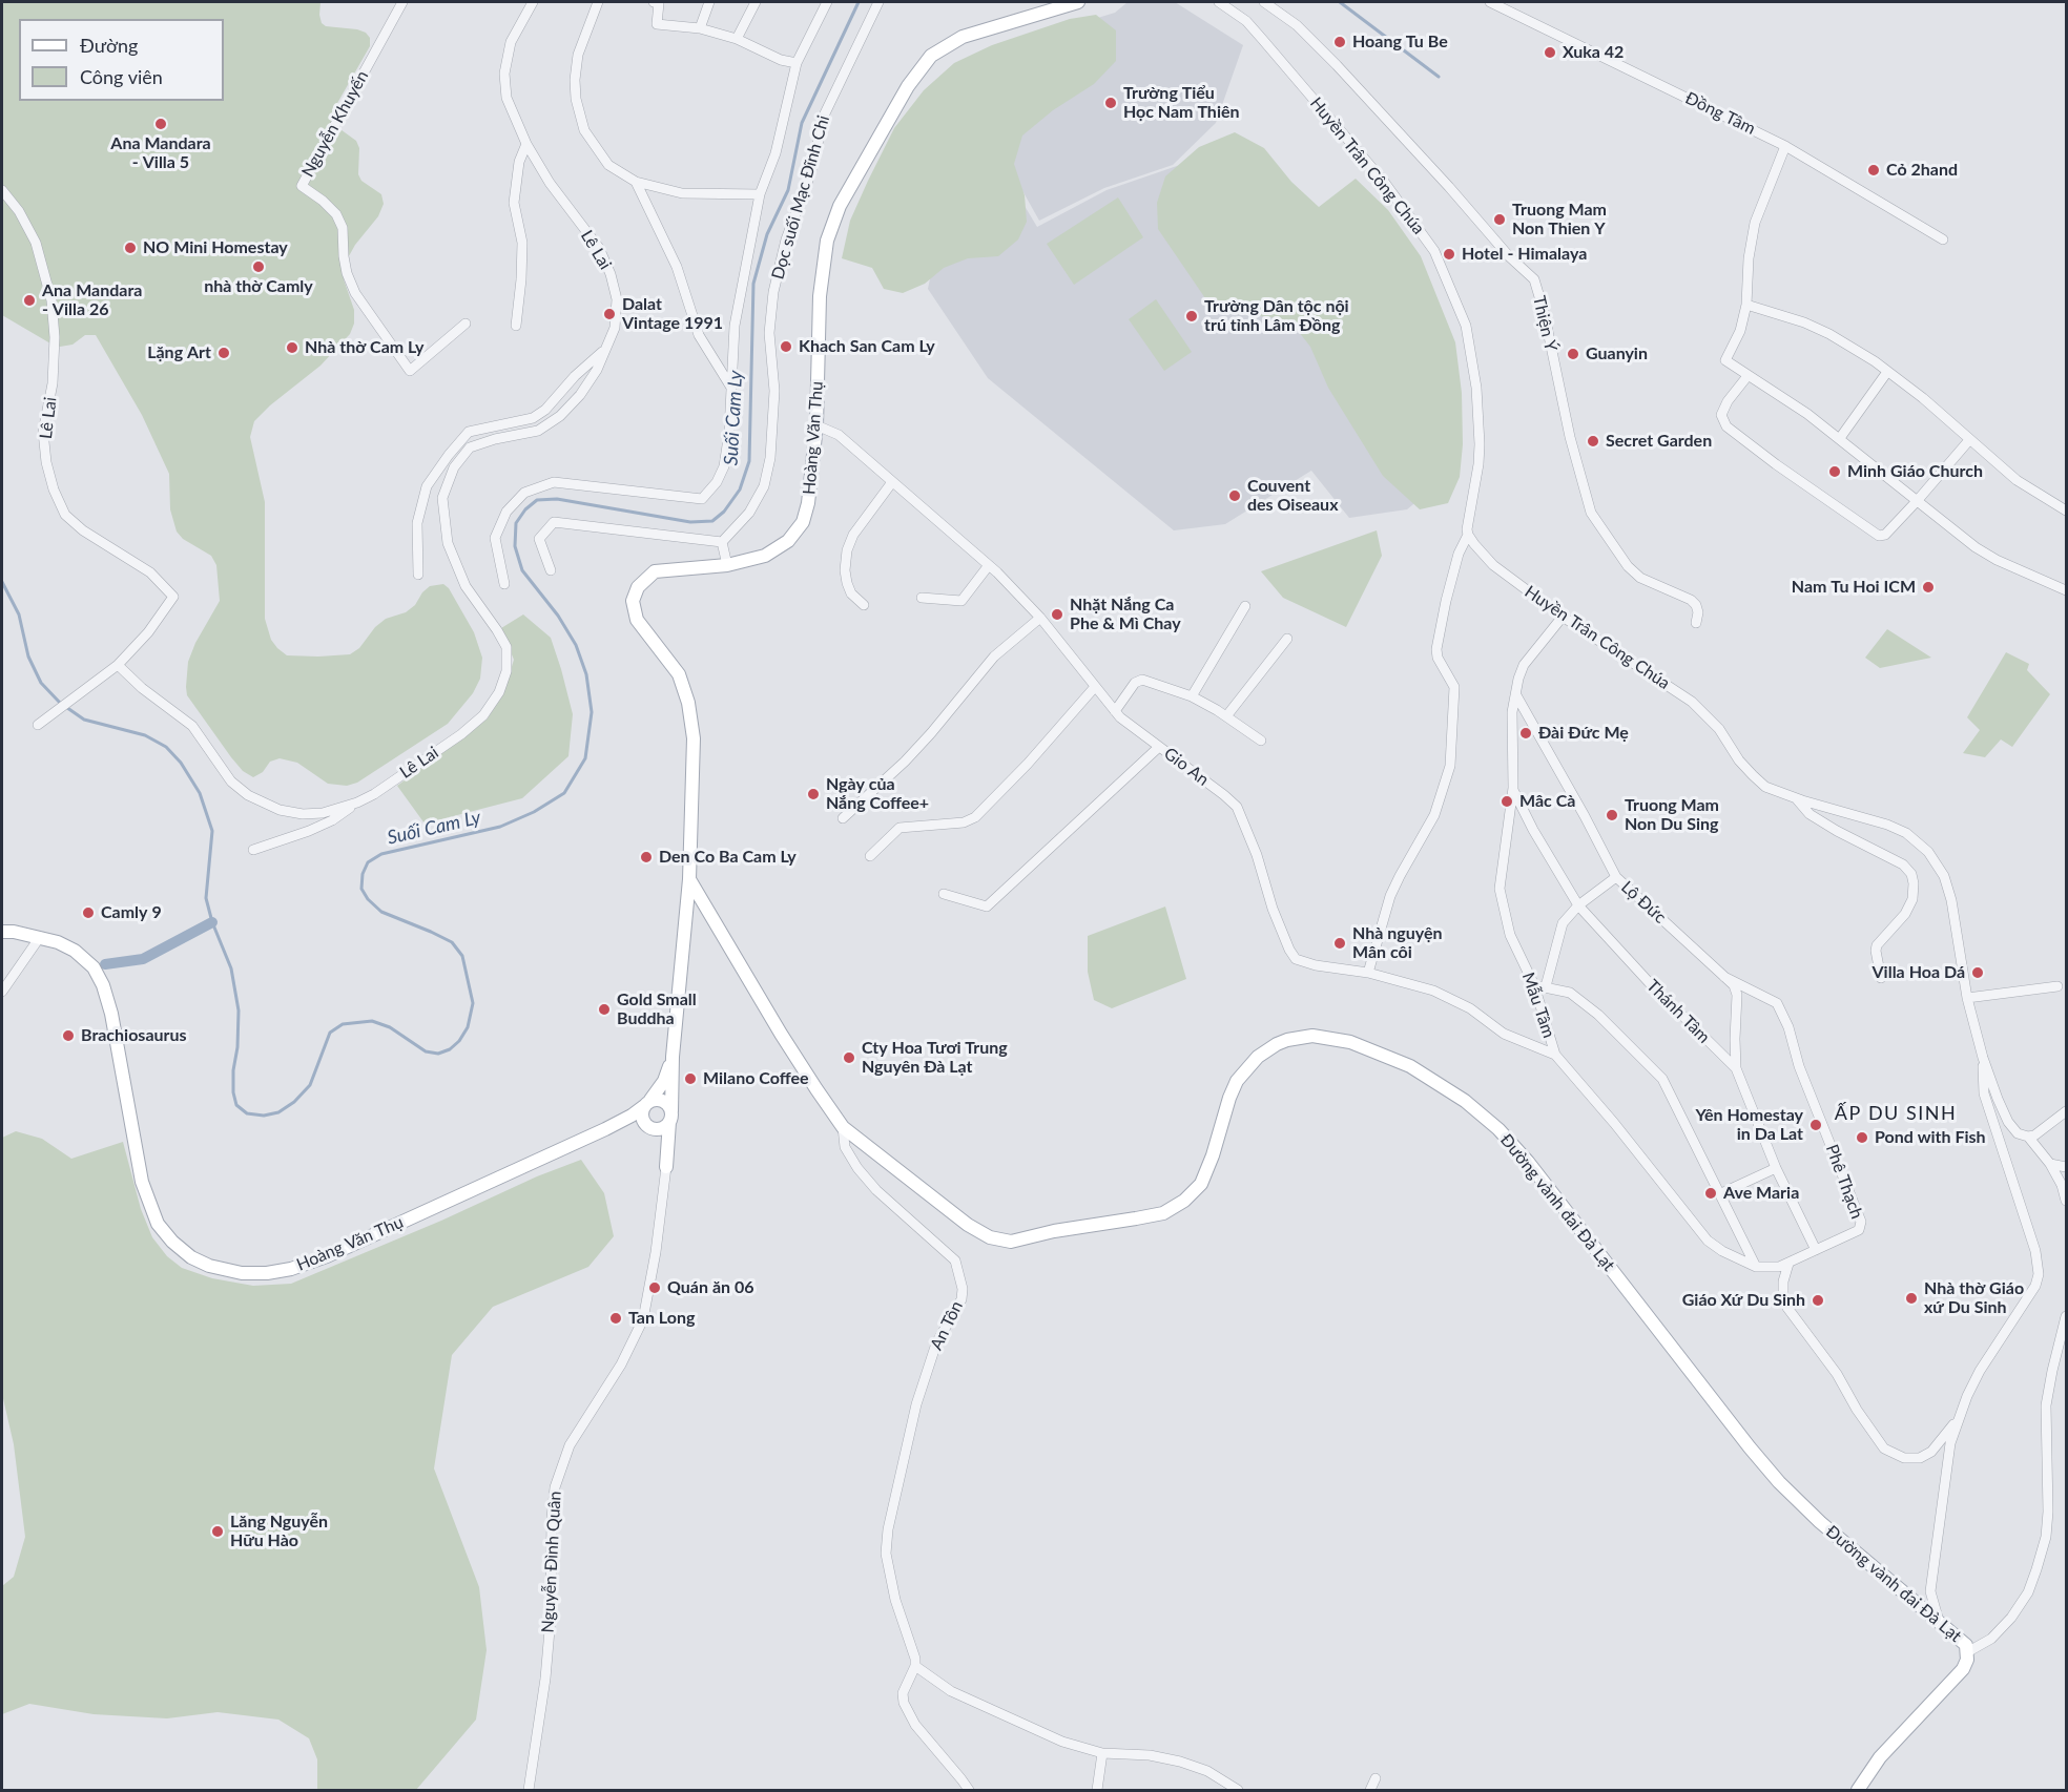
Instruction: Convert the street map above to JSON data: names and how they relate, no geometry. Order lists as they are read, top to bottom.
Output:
{
  "streets": {
    "main road": ["Hoàng Văn Thụ", "Đường vành đai Đà Lạt", "An Tôn"],
    "street": [
      "Đồng Tâm",
      "Nguyễn Khuyến",
      "Huyền Trân Công Chúa",
      "Dọc suối Mạc Đĩnh Chi",
      "Lê Lai",
      "Thiện Ý",
      "Gio An",
      "Lộ Đức",
      "Mẫu Tâm",
      "Thánh Tâm",
      "Phê Thạch",
      "Nguyễn Đình Quân"
    ]
  },
  "crossings": [
    ["Huyền Trân Công Chúa", "Mẫu Tâm"],
    ["Hoàng Văn Thụ", "Gio An"],
    ["Hoàng Văn Thụ", "An Tôn"],
    ["Hoàng Văn Thụ", "Nguyễn Đình Quân"],
    ["Gio An", "Mẫu Tâm"],
    ["Lộ Đức", "Mẫu Tâm"],
    ["Lộ Đức", "Thánh Tâm"],
    ["Lộ Đức", "Phê Thạch"],
    ["Mẫu Tâm", "Thánh Tâm"],
    ["Thánh Tâm", "Phê Thạch"],
    ["Đường vành đai Đà Lạt", "An Tôn"]
  ],
  "districts": ["ẤP DU SINH"],
  "water": ["Suối Cam Ly"],
  "places": [
    "Hoang Tu Be",
    "Xuka 42",
    "Trường Tiểu Học Nam Thiên",
    "Ana Mandara - Villa 5",
    "Cỏ 2hand",
    "Truong Mam Non Thien Y",
    "NO Mini Homestay",
    "Hotel - Himalaya",
    "nhà thờ Camly",
    "Ana Mandara - Villa 26",
    "Dalat Vintage 1991",
    "Trường Dân tộc nội trú tỉnh Lâm Đồng",
    "Khach San Cam Ly",
    "Nhà thờ Cam Ly",
    "Lặng Art",
    "Guanyin",
    "Secret Garden",
    "Minh Giáo Church",
    "Couvent des Oiseaux",
    "Nam Tu Hoi ICM",
    "Nhặt Nắng Ca Phe & Mì Chay",
    "Đài Đức Mẹ",
    "Ngày của Nắng Coffee+",
    "Mâc Cà",
    "Truong Mam Non Du Sing",
    "Den Co Ba Cam Ly",
    "Camly 9",
    "Nhà nguyện Mân côi",
    "Villa Hoa Dá",
    "Gold Small Buddha",
    "Brachiosaurus",
    "Cty Hoa Tươi Trung Nguyên Đà Lạt",
    "Milano Coffee",
    "Yên Homestay in Da Lat",
    "Pond with Fish",
    "Ave Maria",
    "Quán ăn 06",
    "Nhà thờ Giáo xứ Du Sinh",
    "Giáo Xứ Du Sinh",
    "Tan Long",
    "Lăng Nguyễn Hữu Hào"
  ],
  "legend": ["Đường", "Công viên"]
}
